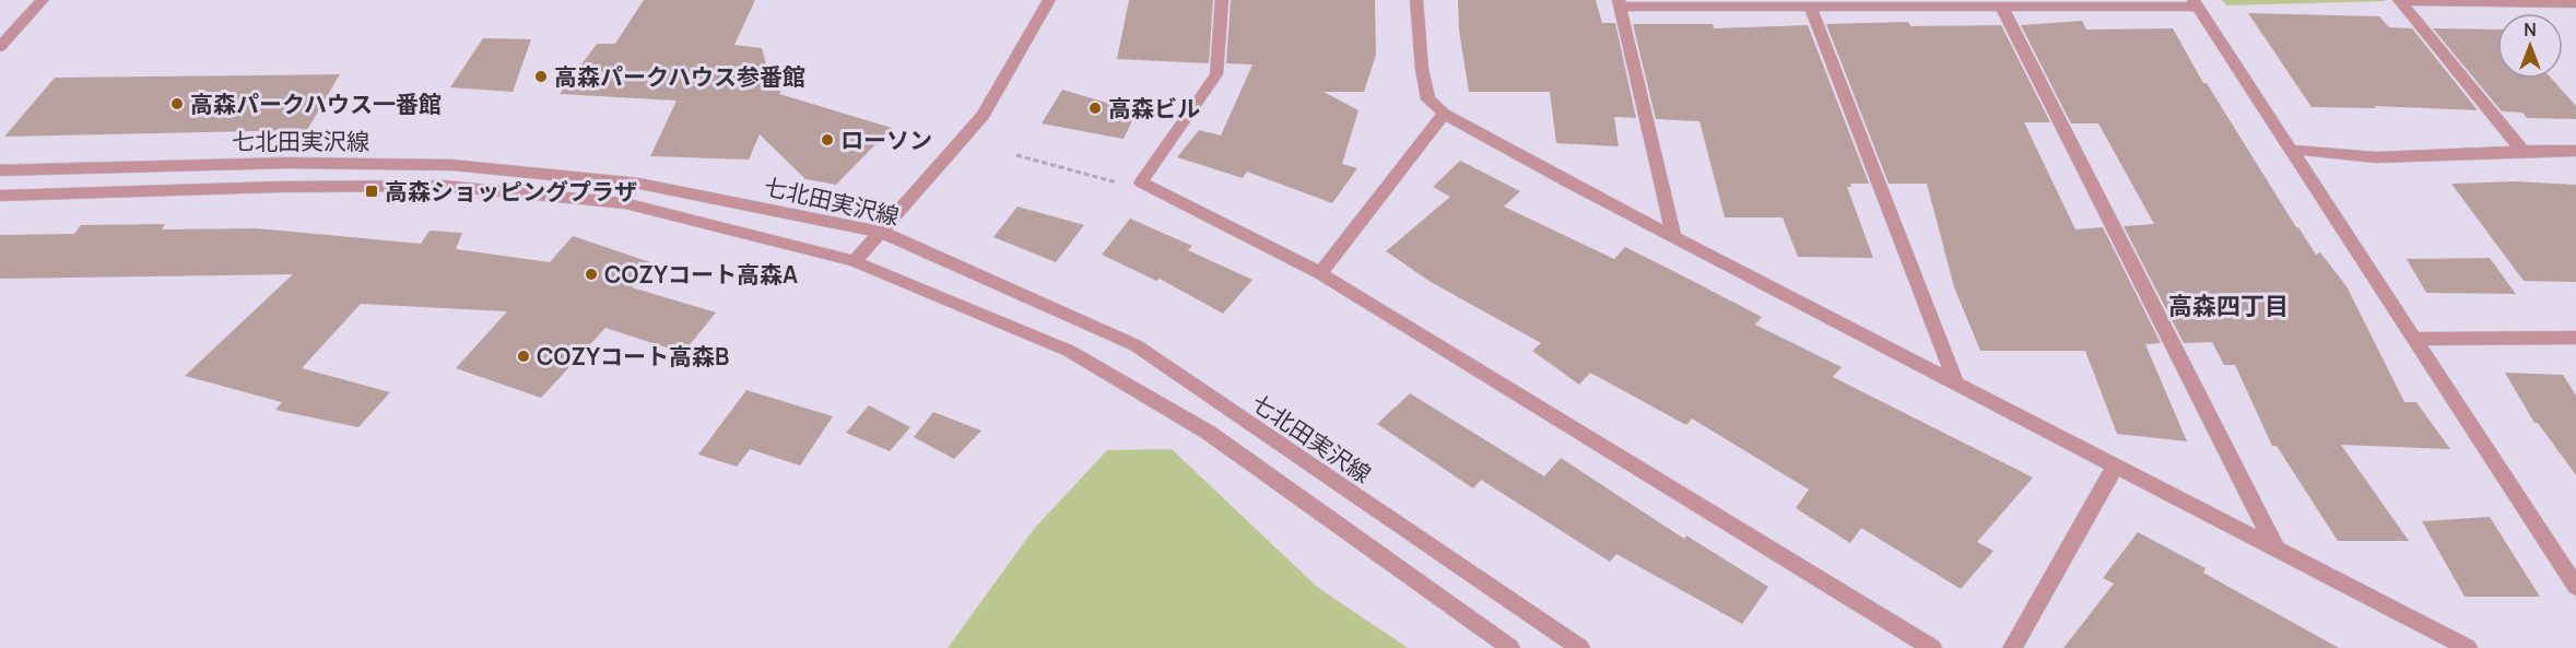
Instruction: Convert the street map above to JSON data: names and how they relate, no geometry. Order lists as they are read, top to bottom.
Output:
{
  "streets": {
    "street": ["七北田実沢線"]
  },
  "districts": ["高森四丁目"],
  "places": {
    "other": [
      "高森パークハウス参番館",
      "高森パークハウス一番館",
      "高森ビル",
      "ローソン",
      "COZYコート高森A",
      "COZYコート高森B"
    ],
    "transit": ["高森ショッピングプラザ"]
  },
  "north": "top"
}
